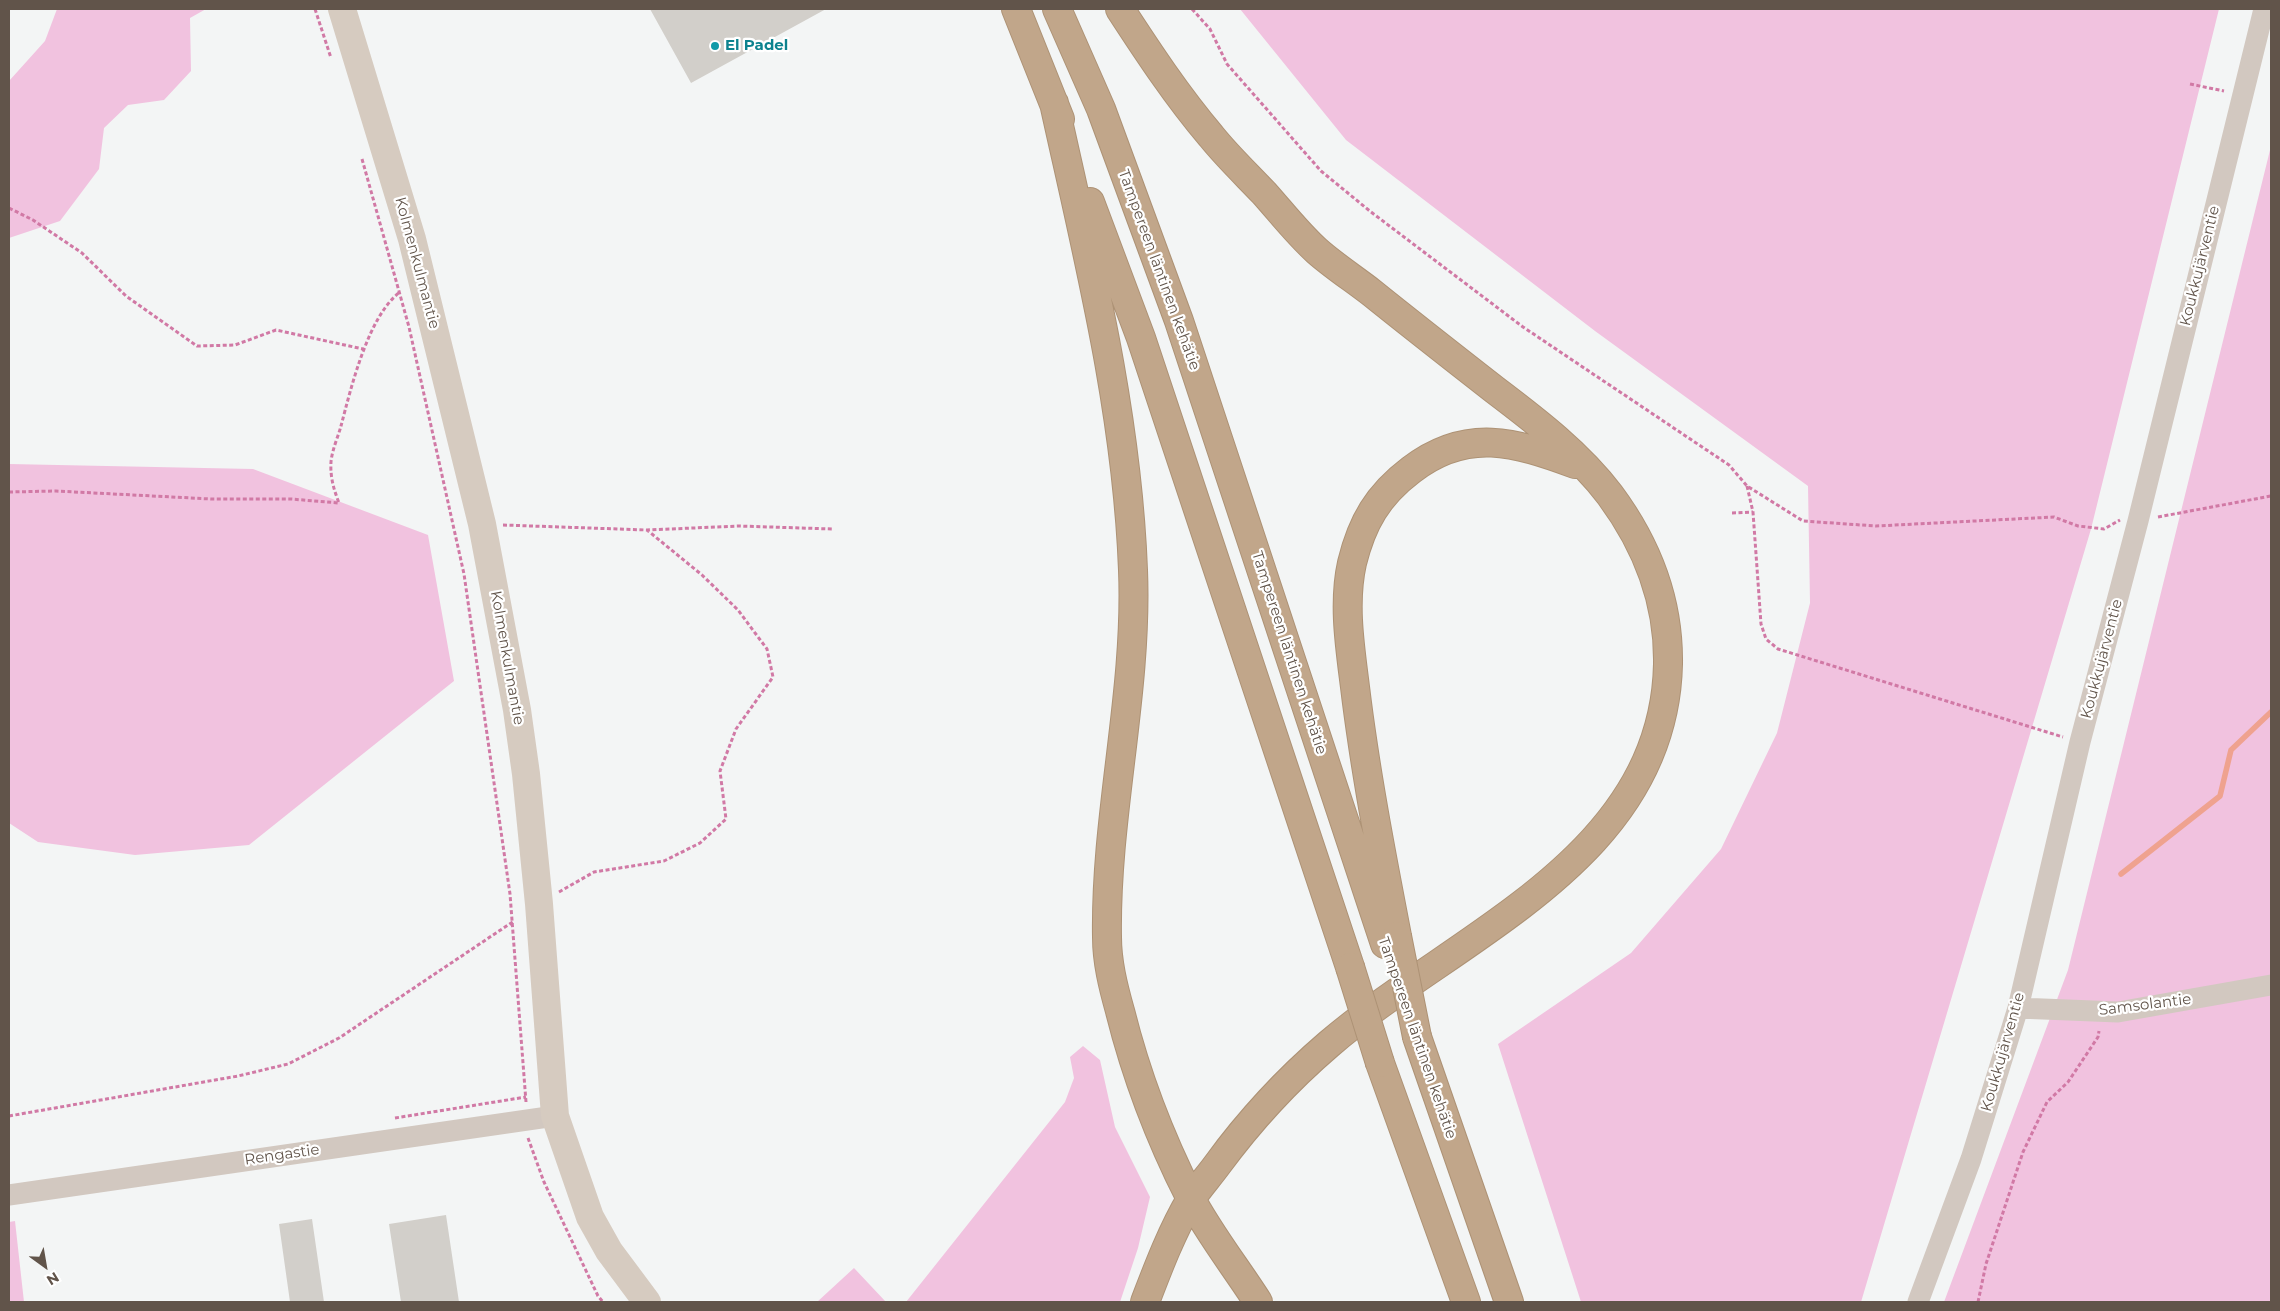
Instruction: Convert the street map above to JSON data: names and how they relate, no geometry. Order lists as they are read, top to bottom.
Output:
{
  "streets": {
    "highway": ["Tampereen läntinen kehätie"],
    "street": [
      "Kolmenkulmantie",
      "Koukkujärventie",
      "Samsolantie",
      "Rengastie"
    ]
  },
  "crossings": [
    ["Kolmenkulmantie", "Rengastie"],
    ["Koukkujärventie", "Samsolantie"]
  ],
  "places": ["El Padel"],
  "north": "bottom right"
}
